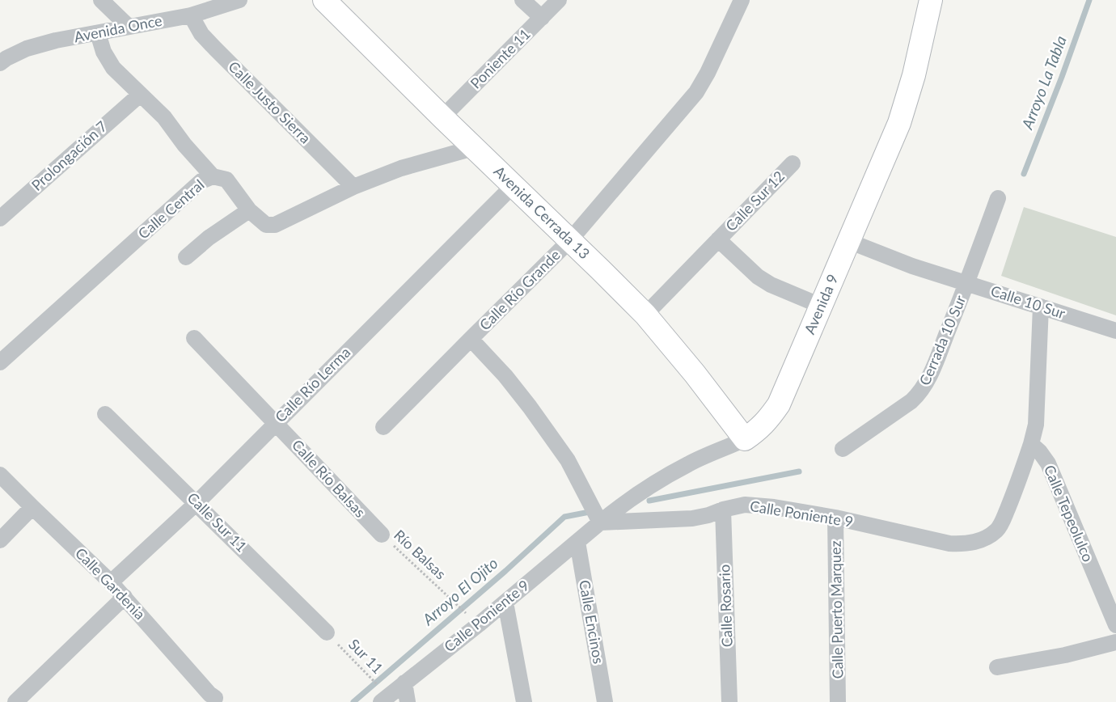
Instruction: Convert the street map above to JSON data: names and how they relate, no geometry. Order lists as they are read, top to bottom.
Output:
{
  "streets": {
    "street": [
      "Avenida Once",
      "Poniente 11",
      "Calle Justo Sierra",
      "Prolongación 7",
      "Calle Sur 12",
      "Calle Central",
      "Avenida Cerrada 13",
      "Calle Río Grande",
      "Calle 10 Sur",
      "Avenida 9",
      "Cerrada 10 Sur",
      "Calle Río Lerma",
      "Calle Río Balsas",
      "Calle Tepeolulco",
      "Calle Poniente 9",
      "Calle Sur 11",
      "Calle Gardenia",
      "Calle Rosario",
      "Calle Puerto Marquez",
      "Calle Encinos"
    ],
    "path": ["Río Balsas", "Sur 11"]
  },
  "crossings": [
    ["Avenida Once", "Calle Justo Sierra"],
    ["Poniente 11", "Avenida Cerrada 13"],
    ["Calle Justo Sierra", "Calle Central"],
    ["Calle Sur 12", "Avenida Cerrada 13"],
    ["Calle Sur 12", "Avenida 9"],
    ["Calle Central", "Avenida Cerrada 13"],
    ["Avenida Cerrada 13", "Calle Río Grande"],
    ["Avenida Cerrada 13", "Avenida 9"],
    ["Avenida Cerrada 13", "Calle Río Lerma"],
    ["Calle Río Grande", "Avenida 9"],
    ["Calle Río Grande", "Calle Poniente 9"],
    ["Calle 10 Sur", "Avenida 9"],
    ["Calle 10 Sur", "Cerrada 10 Sur"],
    ["Avenida 9", "Calle Poniente 9"],
    ["Calle Río Lerma", "Calle Río Balsas"],
    ["Calle Río Lerma", "Calle Sur 11"],
    ["Calle Río Lerma", "Calle Gardenia"],
    ["Calle Río Balsas", "Río Balsas"],
    ["Calle Tepeolulco", "Calle Poniente 9"],
    ["Calle Poniente 9", "Río Balsas"],
    ["Calle Poniente 9", "Calle Rosario"],
    ["Calle Poniente 9", "Calle Puerto Marquez"],
    ["Calle Poniente 9", "Calle Encinos"],
    ["Calle Poniente 9", "Sur 11"],
    ["Calle Sur 11", "Sur 11"]
  ],
  "water": ["Arroyo La Tabla", "Arroyo El Ojito"]
}
